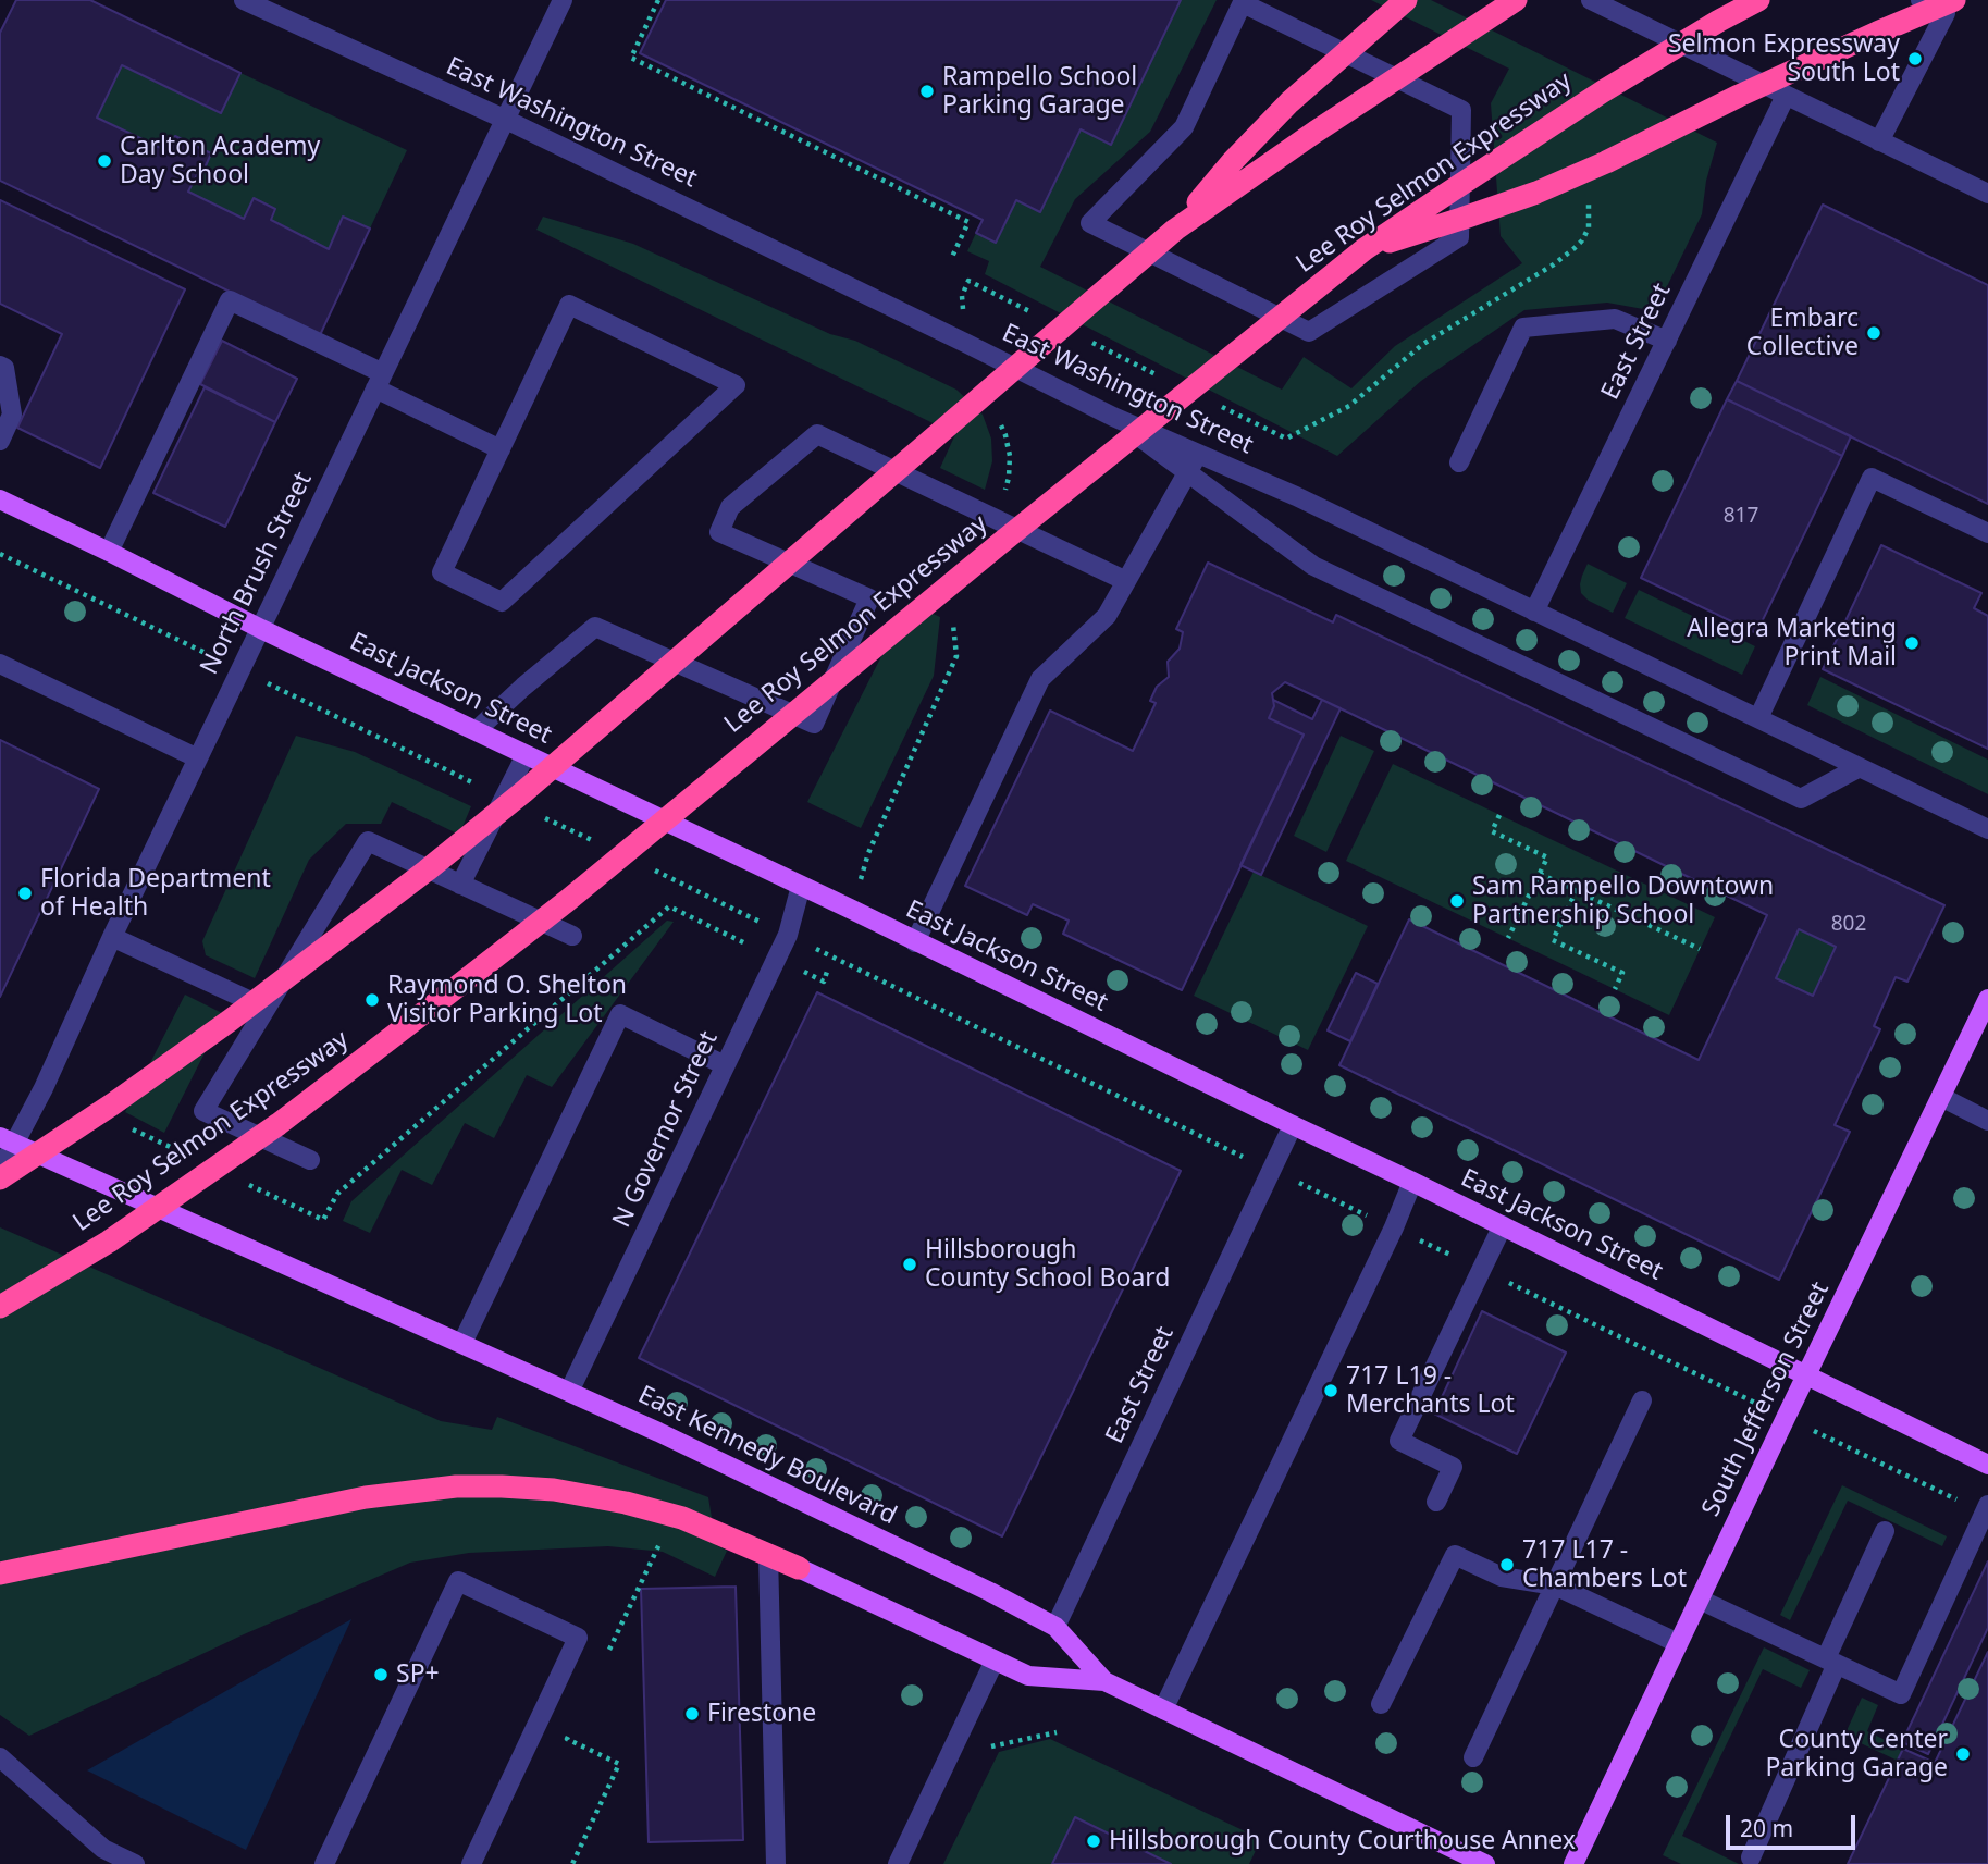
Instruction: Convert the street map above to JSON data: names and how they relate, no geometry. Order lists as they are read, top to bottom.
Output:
{
  "streets": {
    "highway": ["Lee Roy Selmon Expressway"],
    "main road": ["East Jackson Street", "South Jefferson Street", "East Kennedy Boulevard"],
    "street": [
      "East Washington Street",
      "East Street",
      "North Brush Street",
      "N Governor Street"
    ]
  },
  "crossings": [
    ["East Washington Street", "East Street"],
    ["East Washington Street", "North Brush Street"],
    ["East Street", "East Jackson Street"],
    ["East Street", "East Kennedy Boulevard"],
    ["North Brush Street", "East Jackson Street"],
    ["North Brush Street", "East Kennedy Boulevard"],
    ["East Jackson Street", "N Governor Street"],
    ["East Jackson Street", "South Jefferson Street"],
    ["N Governor Street", "East Kennedy Boulevard"]
  ],
  "places": [
    "Selmon Expressway South Lot",
    "Rampello School Parking Garage",
    "Carlton Academy Day School",
    "Embarc Collective",
    "Allegra Marketing Print Mail",
    "Florida Department of Health",
    "Sam Rampello Downtown Partnership School",
    "Raymond O. Shelton Visitor Parking Lot",
    "Hillsborough County School Board",
    "717 L19 - Merchants Lot",
    "717 L17 - Chambers Lot",
    "SP+",
    "Firestone",
    "County Center Parking Garage",
    "Hillsborough County Courthouse Annex"
  ],
  "house_numbers": ["817", "802"],
  "scale_bar": "20 m"
}
